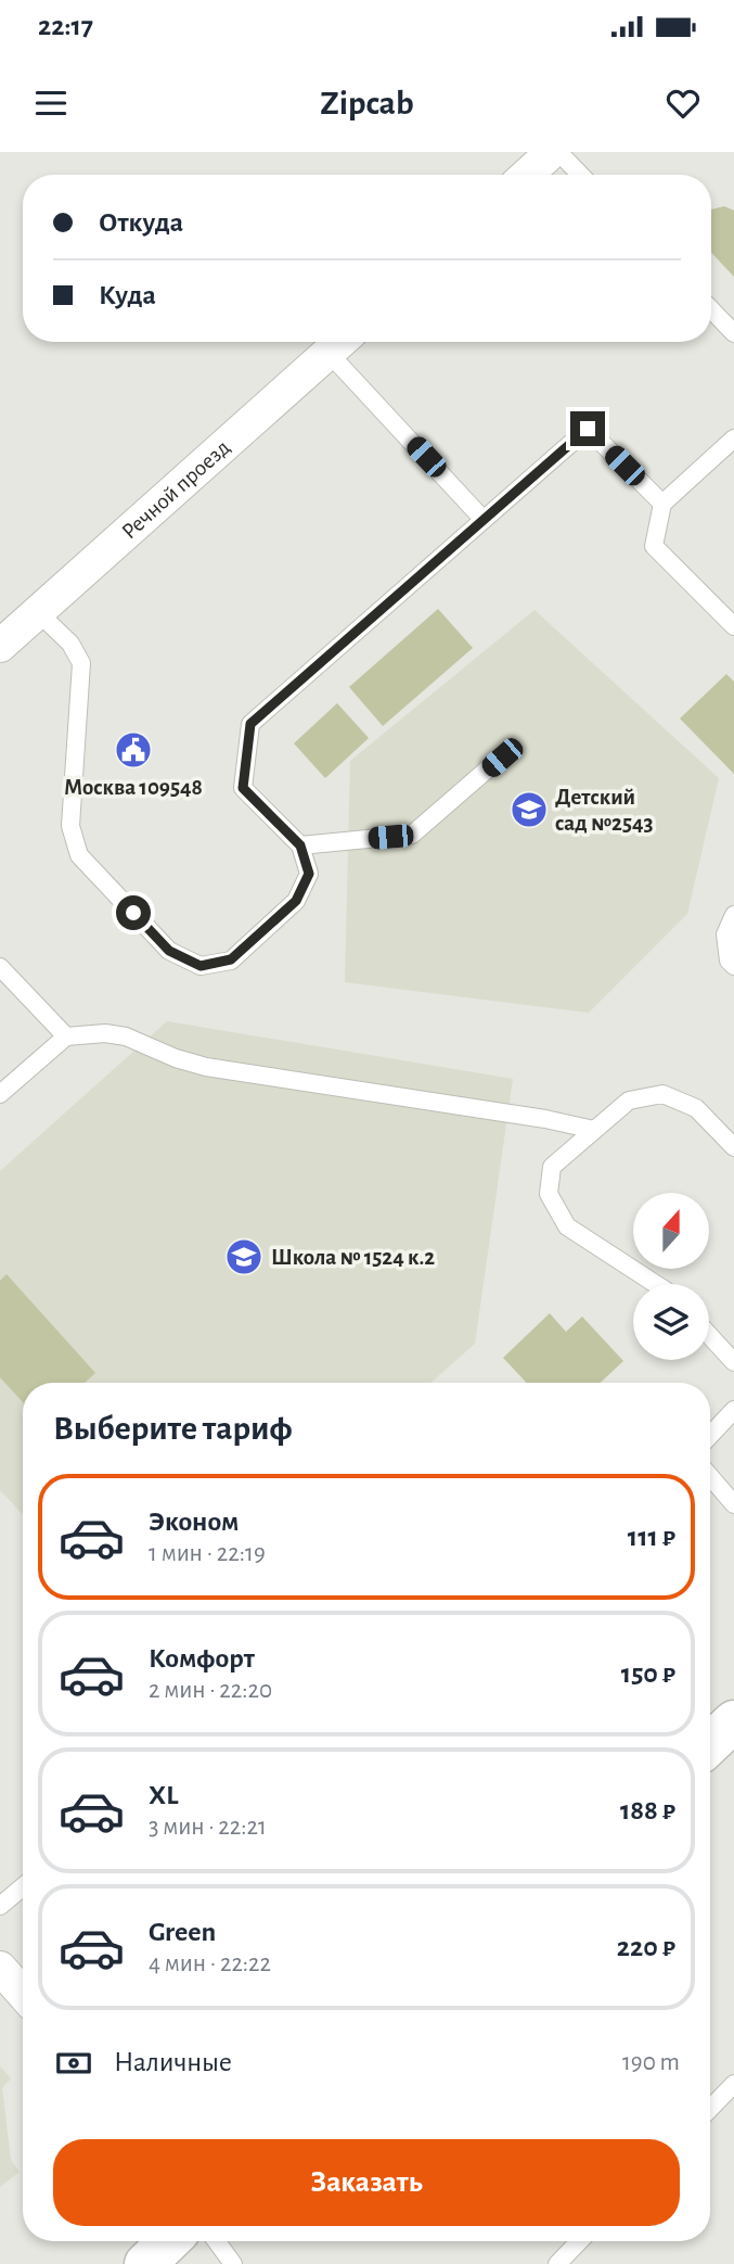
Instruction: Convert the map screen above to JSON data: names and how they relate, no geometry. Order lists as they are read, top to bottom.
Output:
{
  "streets": {
    "street": ["Речной проезд"]
  },
  "places": {
    "public building": ["Москва 109548"],
    "school or university": ["Детский сад №2543", "Школа № 1524 к.2"]
  },
  "north": "top",
  "page": {
    "status": "22:17",
    "header": "Zipcab",
    "banner": ["Откуда", "Куда"],
    "heading": "Выберите тариф",
    "list": [
      {
        "name": "Эконом",
        "note": "1 мин · 22:19",
        "value": "111 ₽"
      },
      {
        "name": "Комфорт",
        "note": "2 мин · 22:20",
        "value": "150 ₽"
      },
      {
        "name": "XL",
        "note": "3 мин · 22:21",
        "value": "188 ₽"
      },
      {
        "name": "Green",
        "note": "4 мин · 22:22",
        "value": "220 ₽"
      }
    ],
    "pay": ["Наличные", "190 m"],
    "buttons": "Заказать"
  }
}
